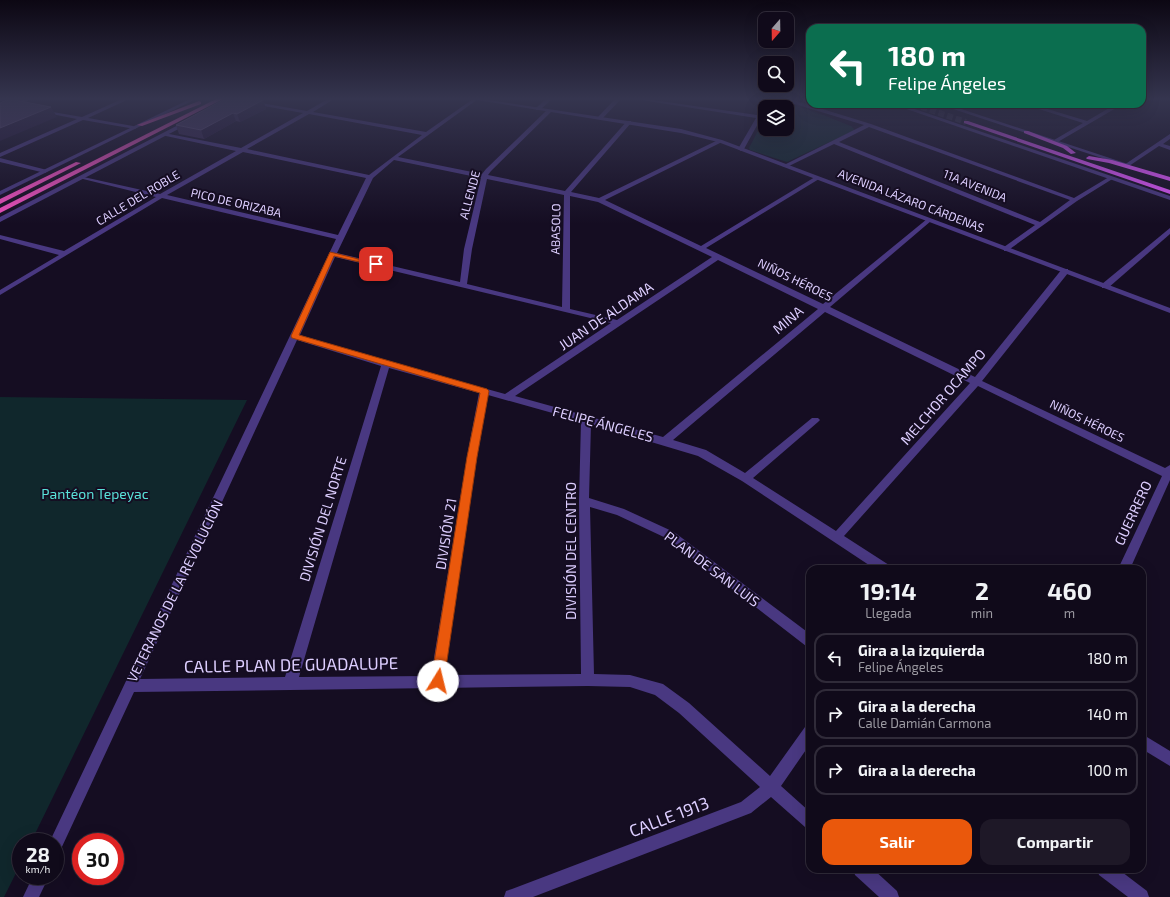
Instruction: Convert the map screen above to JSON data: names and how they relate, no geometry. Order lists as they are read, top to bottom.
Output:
{
  "streets": {
    "street": [
      "11A AVENIDA",
      "ALLENDE",
      "CALLE DEL ROBLE",
      "AVENIDA LÁZARO CÁRDENAS",
      "PICO DE ORIZABA",
      "ABASOLO",
      "NIÑOS HÉROES",
      "JUAN DE ALDAMA",
      "MINA",
      "MELCHOR OCAMPO",
      "FELIPE ÁNGELES",
      "GUERRERO",
      "DIVISIÓN DEL NORTE",
      "DIVISIÓN 21",
      "DIVISIÓN DEL CENTRO",
      "PLAN DE SAN LUIS",
      "VETERANOS DE LA REVOLUCIÓN",
      "CALLE PLAN DE GUADALUPE",
      "CALLE 1913"
    ]
  },
  "crossings": [
    ["ALLENDE", "NIÑOS HÉROES"],
    ["CALLE DEL ROBLE", "PICO DE ORIZABA"],
    ["AVENIDA LÁZARO CÁRDENAS", "MINA"],
    ["AVENIDA LÁZARO CÁRDENAS", "MELCHOR OCAMPO"],
    ["PICO DE ORIZABA", "VETERANOS DE LA REVOLUCIÓN"],
    ["ABASOLO", "NIÑOS HÉROES"],
    ["NIÑOS HÉROES", "JUAN DE ALDAMA"],
    ["NIÑOS HÉROES", "MINA"],
    ["NIÑOS HÉROES", "MELCHOR OCAMPO"],
    ["NIÑOS HÉROES", "GUERRERO"],
    ["JUAN DE ALDAMA", "FELIPE ÁNGELES"],
    ["MINA", "FELIPE ÁNGELES"],
    ["MELCHOR OCAMPO", "FELIPE ÁNGELES"],
    ["FELIPE ÁNGELES", "DIVISIÓN DEL NORTE"],
    ["FELIPE ÁNGELES", "DIVISIÓN 21"],
    ["FELIPE ÁNGELES", "DIVISIÓN DEL CENTRO"],
    ["FELIPE ÁNGELES", "VETERANOS DE LA REVOLUCIÓN"],
    ["DIVISIÓN DEL NORTE", "CALLE PLAN DE GUADALUPE"],
    ["DIVISIÓN 21", "CALLE PLAN DE GUADALUPE"],
    ["DIVISIÓN DEL CENTRO", "PLAN DE SAN LUIS"],
    ["DIVISIÓN DEL CENTRO", "CALLE PLAN DE GUADALUPE"],
    ["VETERANOS DE LA REVOLUCIÓN", "CALLE PLAN DE GUADALUPE"],
    ["CALLE PLAN DE GUADALUPE", "CALLE 1913"]
  ],
  "parks": ["Pantéon Tepeyac"],
  "north": "bottom",
  "page": {
    "turn": ["180 m", "Felipe Ángeles"],
    "eta": [
      "19:14",
      "Llegada",
      "2",
      "min",
      "460",
      "m"
    ],
    "list": [
      {
        "name": "Gira a la izquierda",
        "note": "Felipe Ángeles",
        "value": "180 m"
      },
      {
        "name": "Gira a la derecha",
        "note": "Calle Damián Carmona",
        "value": "140 m"
      },
      {
        "name": "Gira a la derecha",
        "value": "100 m"
      }
    ],
    "buttons": ["Salir", "Compartir"],
    "speed": "28 km/h",
    "limit": "30"
  }
}
